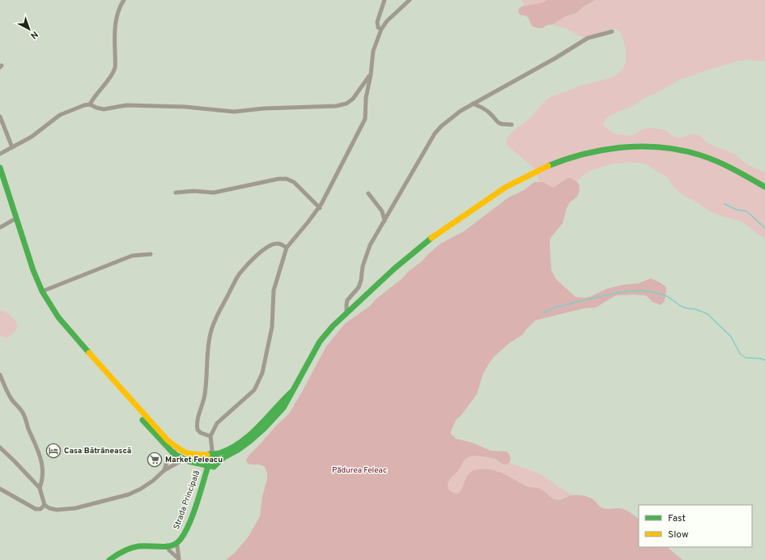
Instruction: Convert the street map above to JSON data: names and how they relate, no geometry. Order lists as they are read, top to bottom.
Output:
{
  "streets": {
    "main road": ["Strada Principală"]
  },
  "parks": ["Pădurea Feleac"],
  "places": {
    "hotel": ["Casa Bătrânească"],
    "supermarket": ["Market Feleacu"]
  },
  "legend": ["Fast", "Slow"],
  "north": "bottom right"
}
